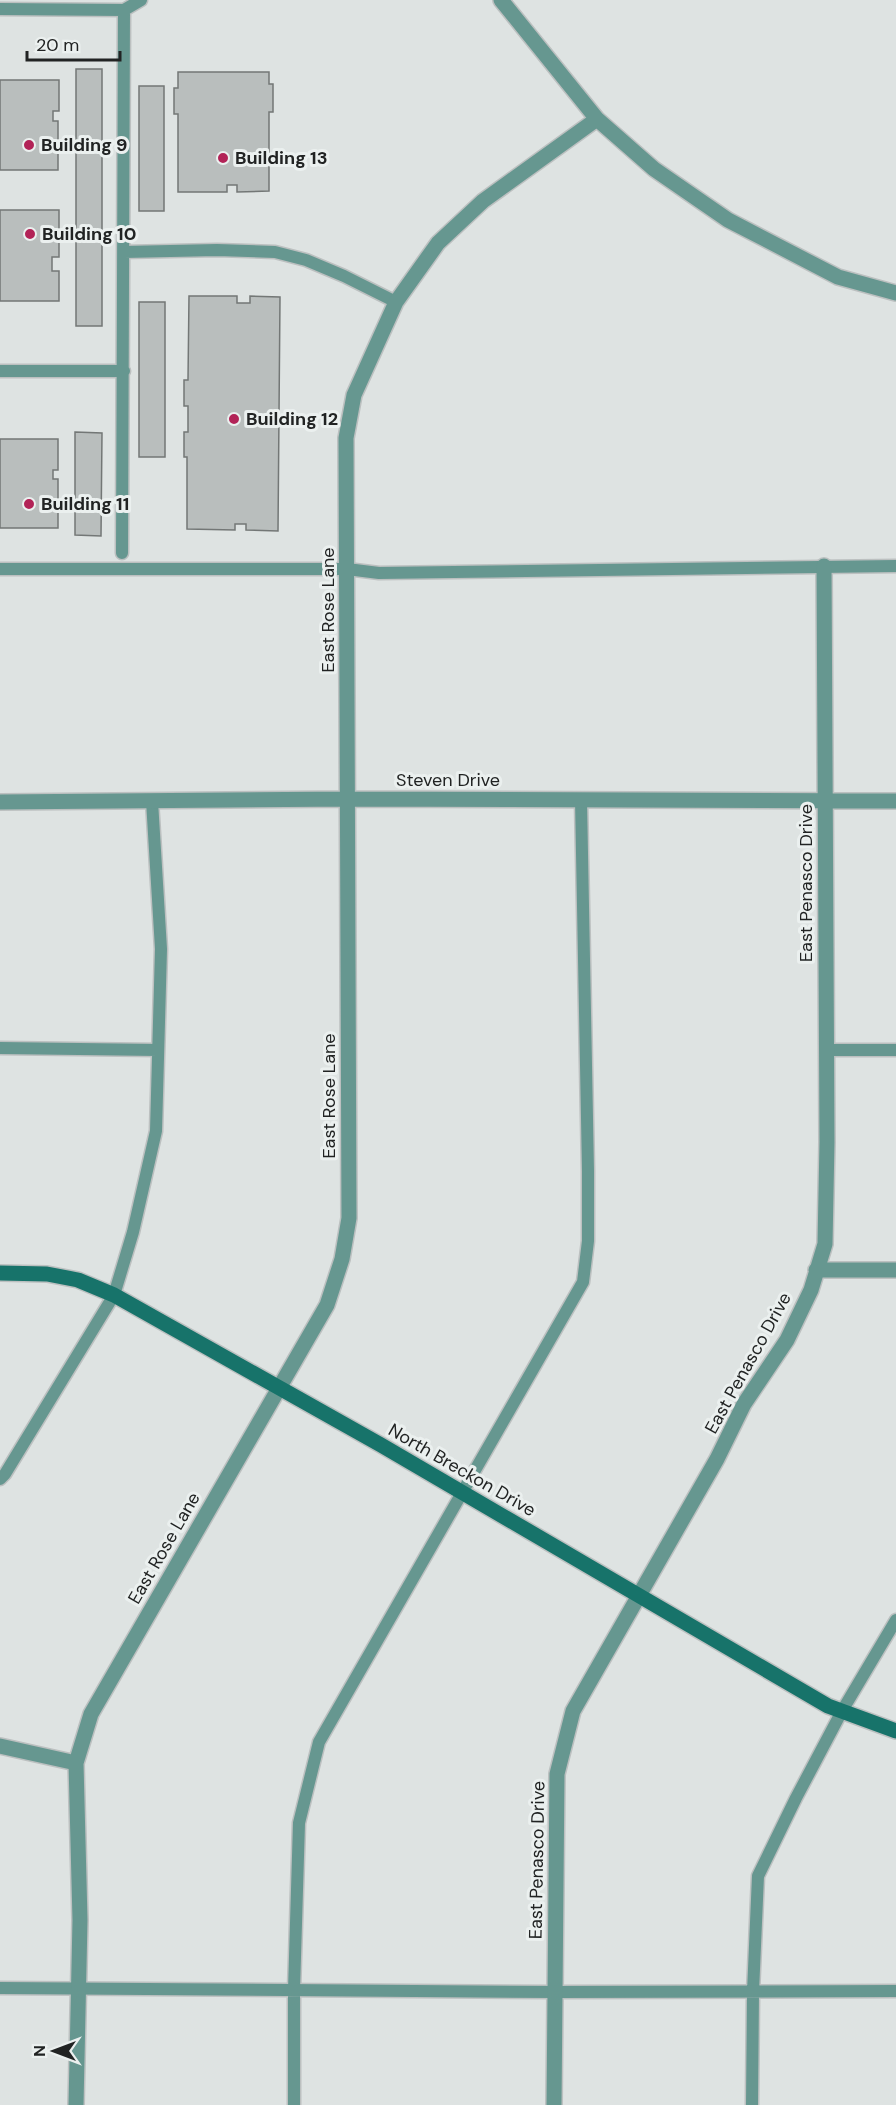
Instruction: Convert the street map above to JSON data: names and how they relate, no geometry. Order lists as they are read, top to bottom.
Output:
{
  "streets": {
    "street": [
      "East Rose Lane",
      "Steven Drive",
      "East Penasco Drive",
      "North Breckon Drive"
    ]
  },
  "crossings": [
    ["East Rose Lane", "Steven Drive"],
    ["East Rose Lane", "North Breckon Drive"],
    ["Steven Drive", "East Penasco Drive"],
    ["East Penasco Drive", "North Breckon Drive"]
  ],
  "places": [
    "Building 9",
    "Building 13",
    "Building 10",
    "Building 12",
    "Building 11"
  ],
  "scale_bar": "20 m",
  "north": "left"
}
